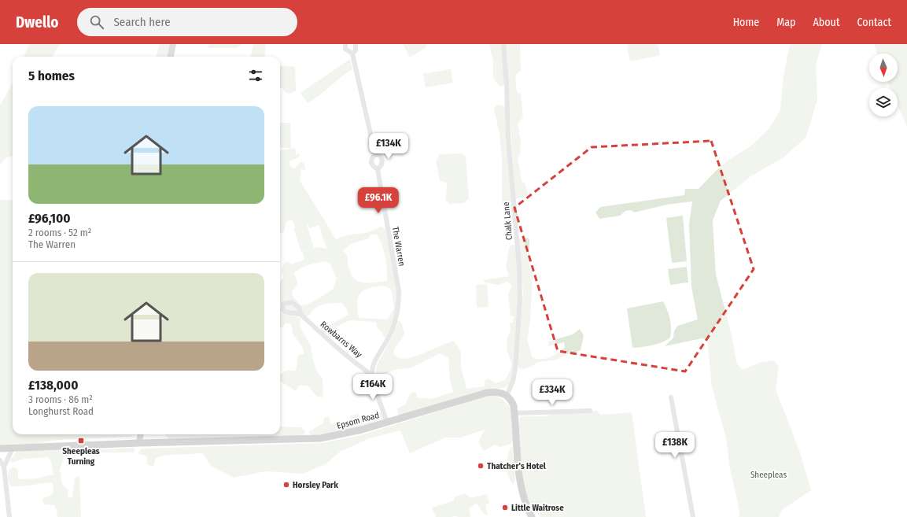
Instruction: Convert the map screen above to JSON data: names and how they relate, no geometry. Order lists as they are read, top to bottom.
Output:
{
  "streets": {
    "main road": ["Epsom Road"],
    "street": ["Chalk Lane", "The Warren", "Rowbarns Way"]
  },
  "crossings": [
    ["Chalk Lane", "Epsom Road"],
    ["The Warren", "Rowbarns Way"]
  ],
  "parks": ["Sheepleas"],
  "places": {
    "transit": ["Sheepleas Turning"],
    "other": ["Thatcher's Hotel", "Horsley Park", "Little Waitrose"]
  },
  "north": "bottom",
  "page": {
    "header": "Dwello",
    "search": "Search here",
    "nav": [
      "Home",
      "Map",
      "About",
      "Contact"
    ],
    "heading": "5 homes",
    "list": [
      {
        "name": "£96,100",
        "note": "2 rooms · 52 m² · The Warren"
      },
      {
        "name": "£138,000",
        "note": "3 rooms · 86 m² · Longhurst Road"
      }
    ],
    "price": [
      "£134K",
      "£96.1K",
      "£164K",
      "£334K",
      "£138K"
    ]
  }
}
